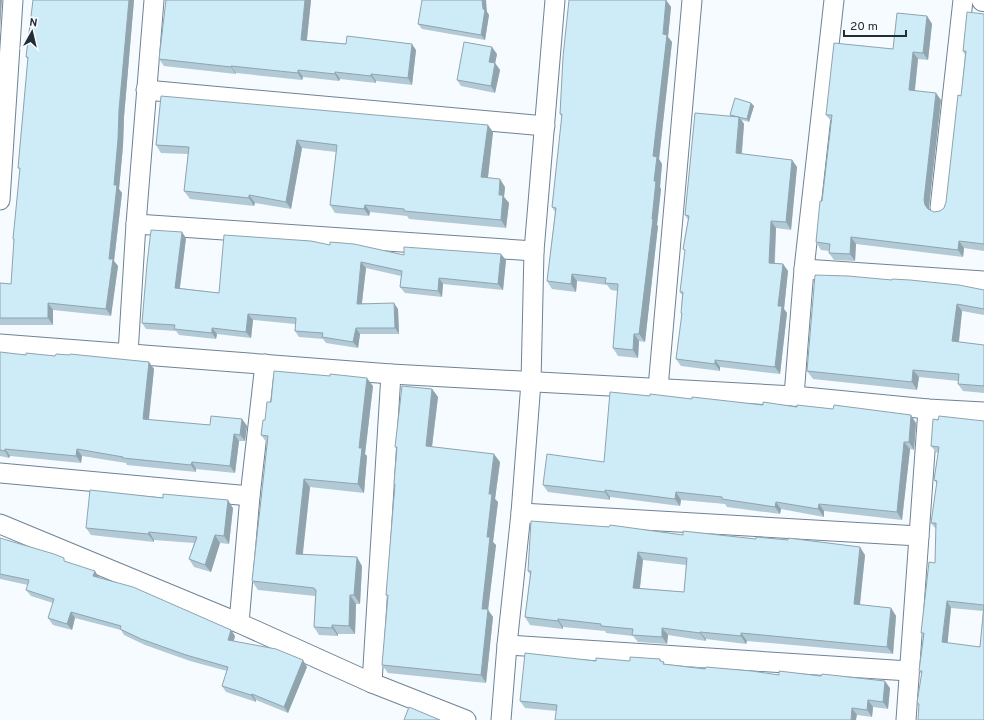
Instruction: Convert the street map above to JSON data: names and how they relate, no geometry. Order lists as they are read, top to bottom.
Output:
{
  "scale_bar": "20 m",
  "north": "top"
}
